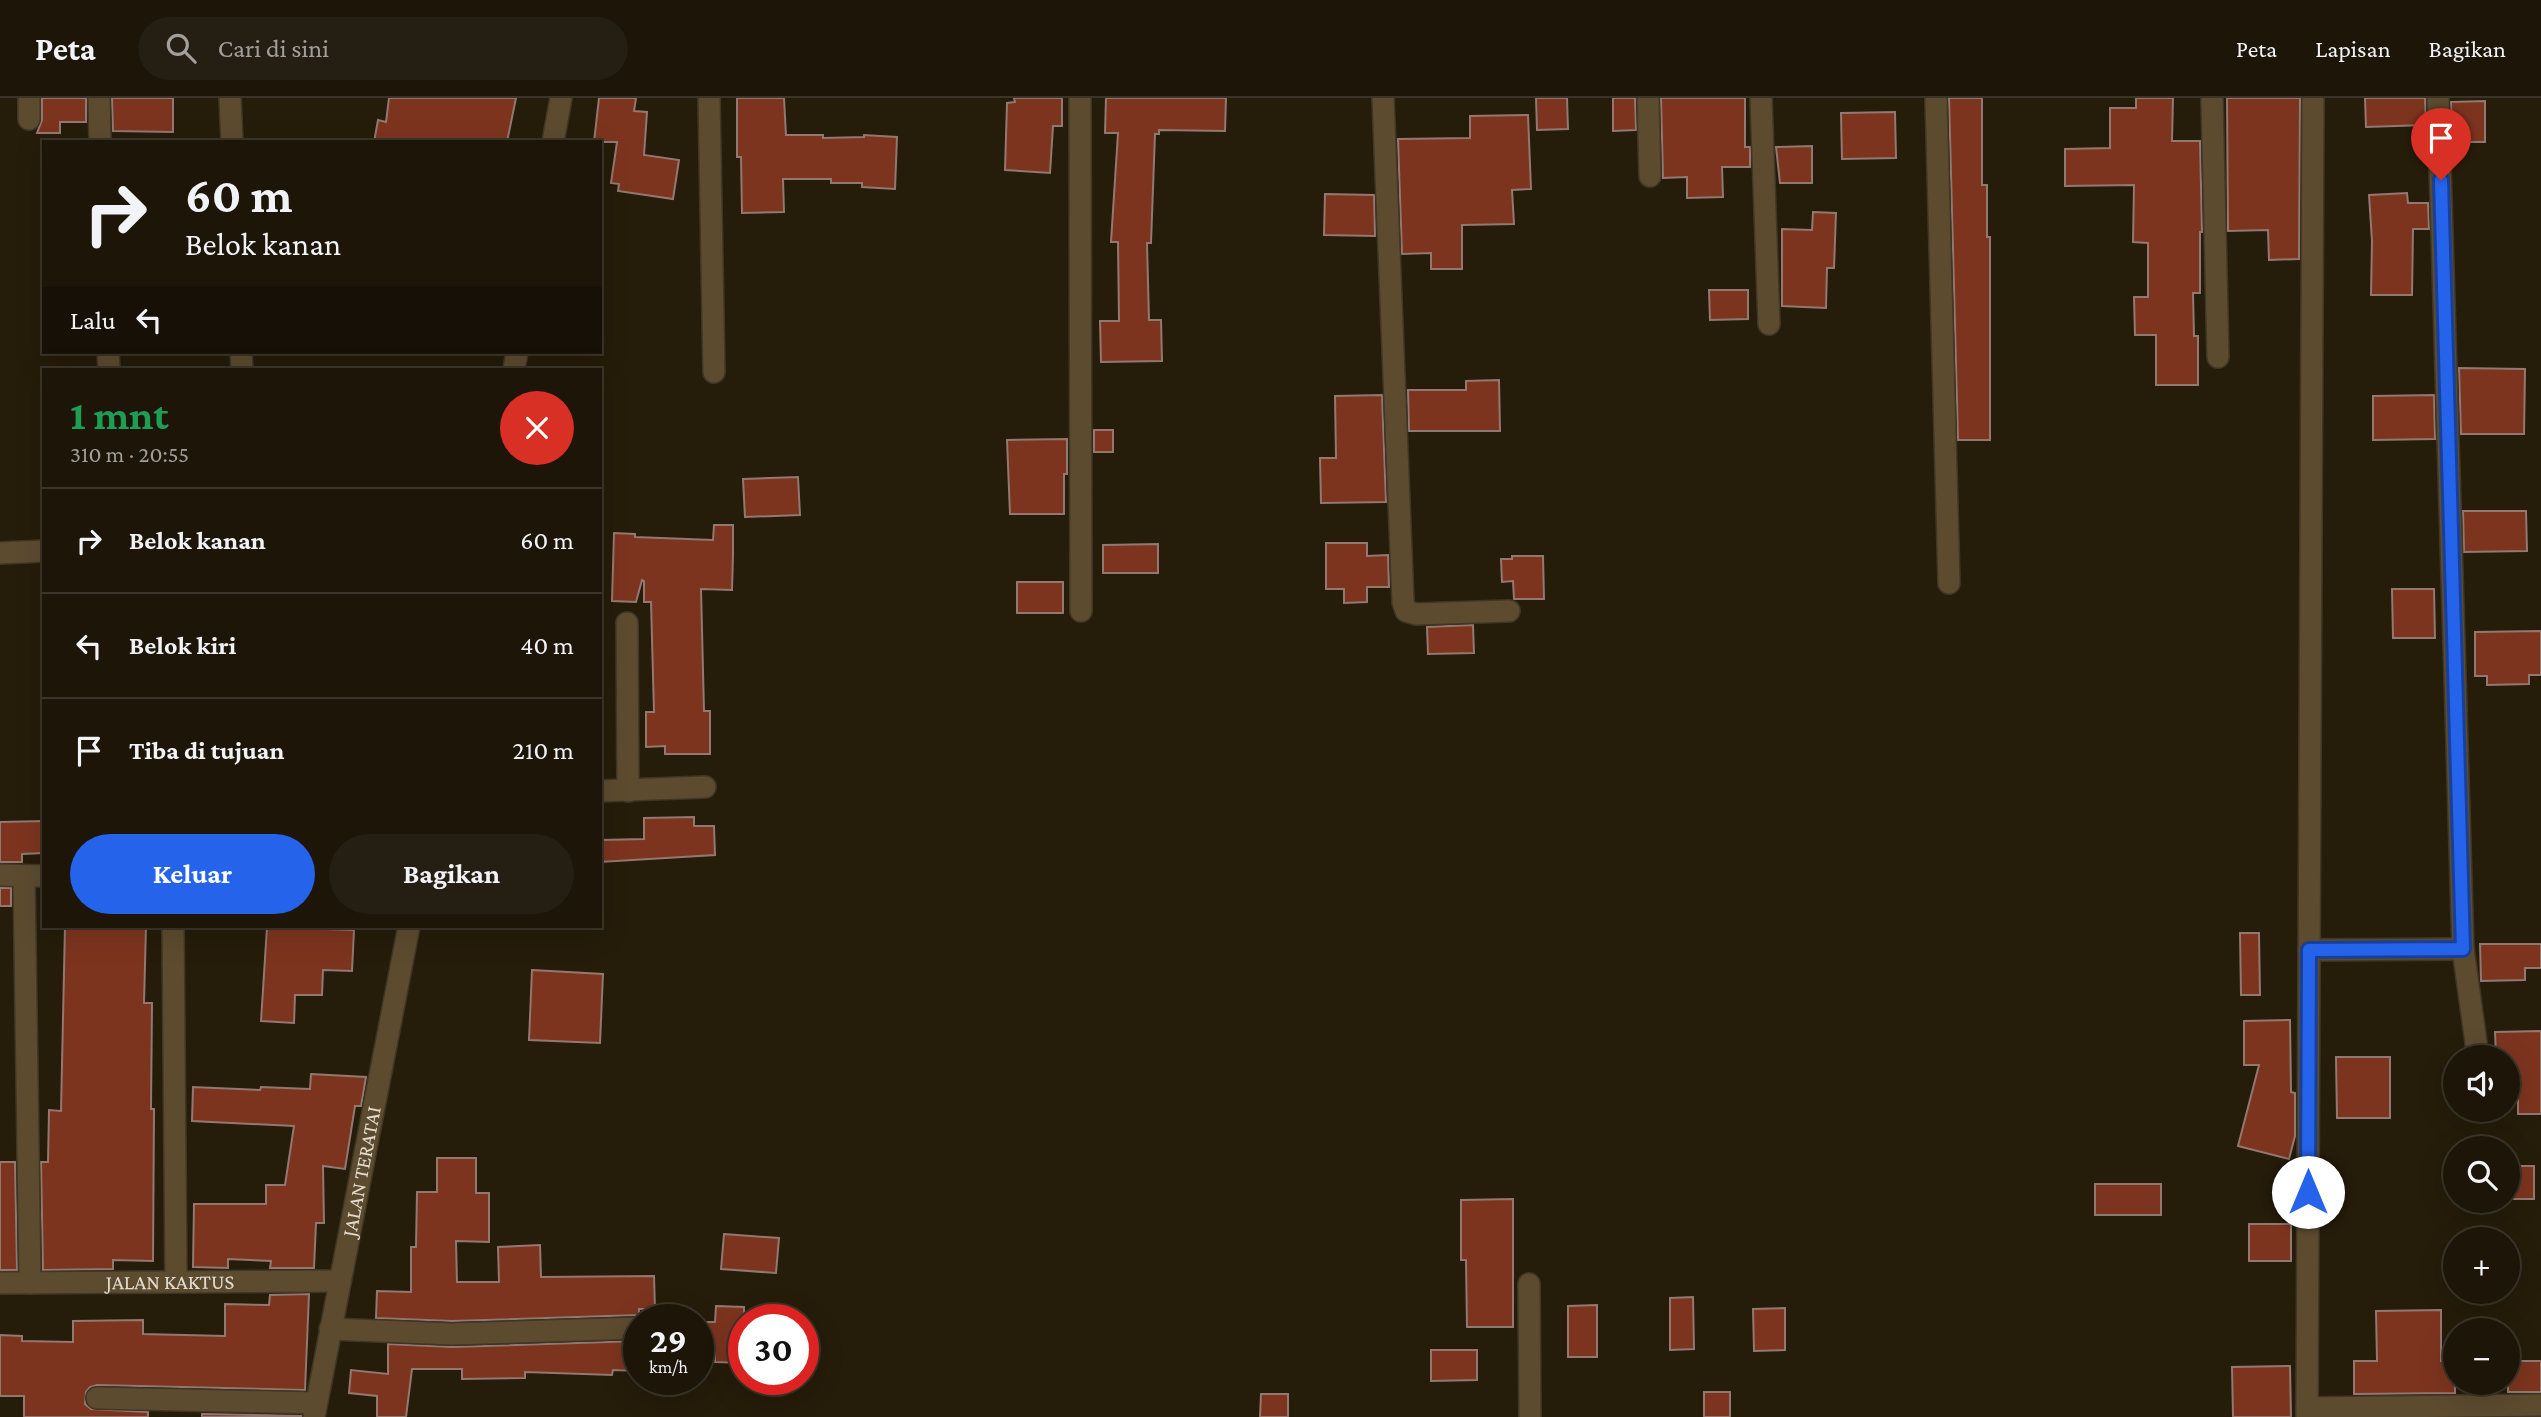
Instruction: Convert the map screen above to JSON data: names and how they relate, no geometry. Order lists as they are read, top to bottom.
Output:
{
  "streets": {
    "street": ["JALAN TERATAI", "JALAN KAKTUS"]
  },
  "crossings": [
    ["JALAN TERATAI", "JALAN KAKTUS"]
  ],
  "page": {
    "header": "Peta",
    "search": "Cari di sini",
    "nav": ["Peta", "Lapisan", "Bagikan"],
    "turn": ["60 m", "Belok kanan"],
    "then": "Lalu",
    "heading": ["1 mnt", "310 m · 20:55"],
    "list": [
      {
        "name": "Belok kanan",
        "value": "60 m"
      },
      {
        "name": "Belok kiri",
        "value": "40 m"
      },
      {
        "name": "Tiba di tujuan",
        "value": "210 m"
      }
    ],
    "buttons": ["Keluar", "Bagikan"],
    "map_buttons": ["+", "−"],
    "speed": "29 km/h",
    "limit": "30"
  }
}
